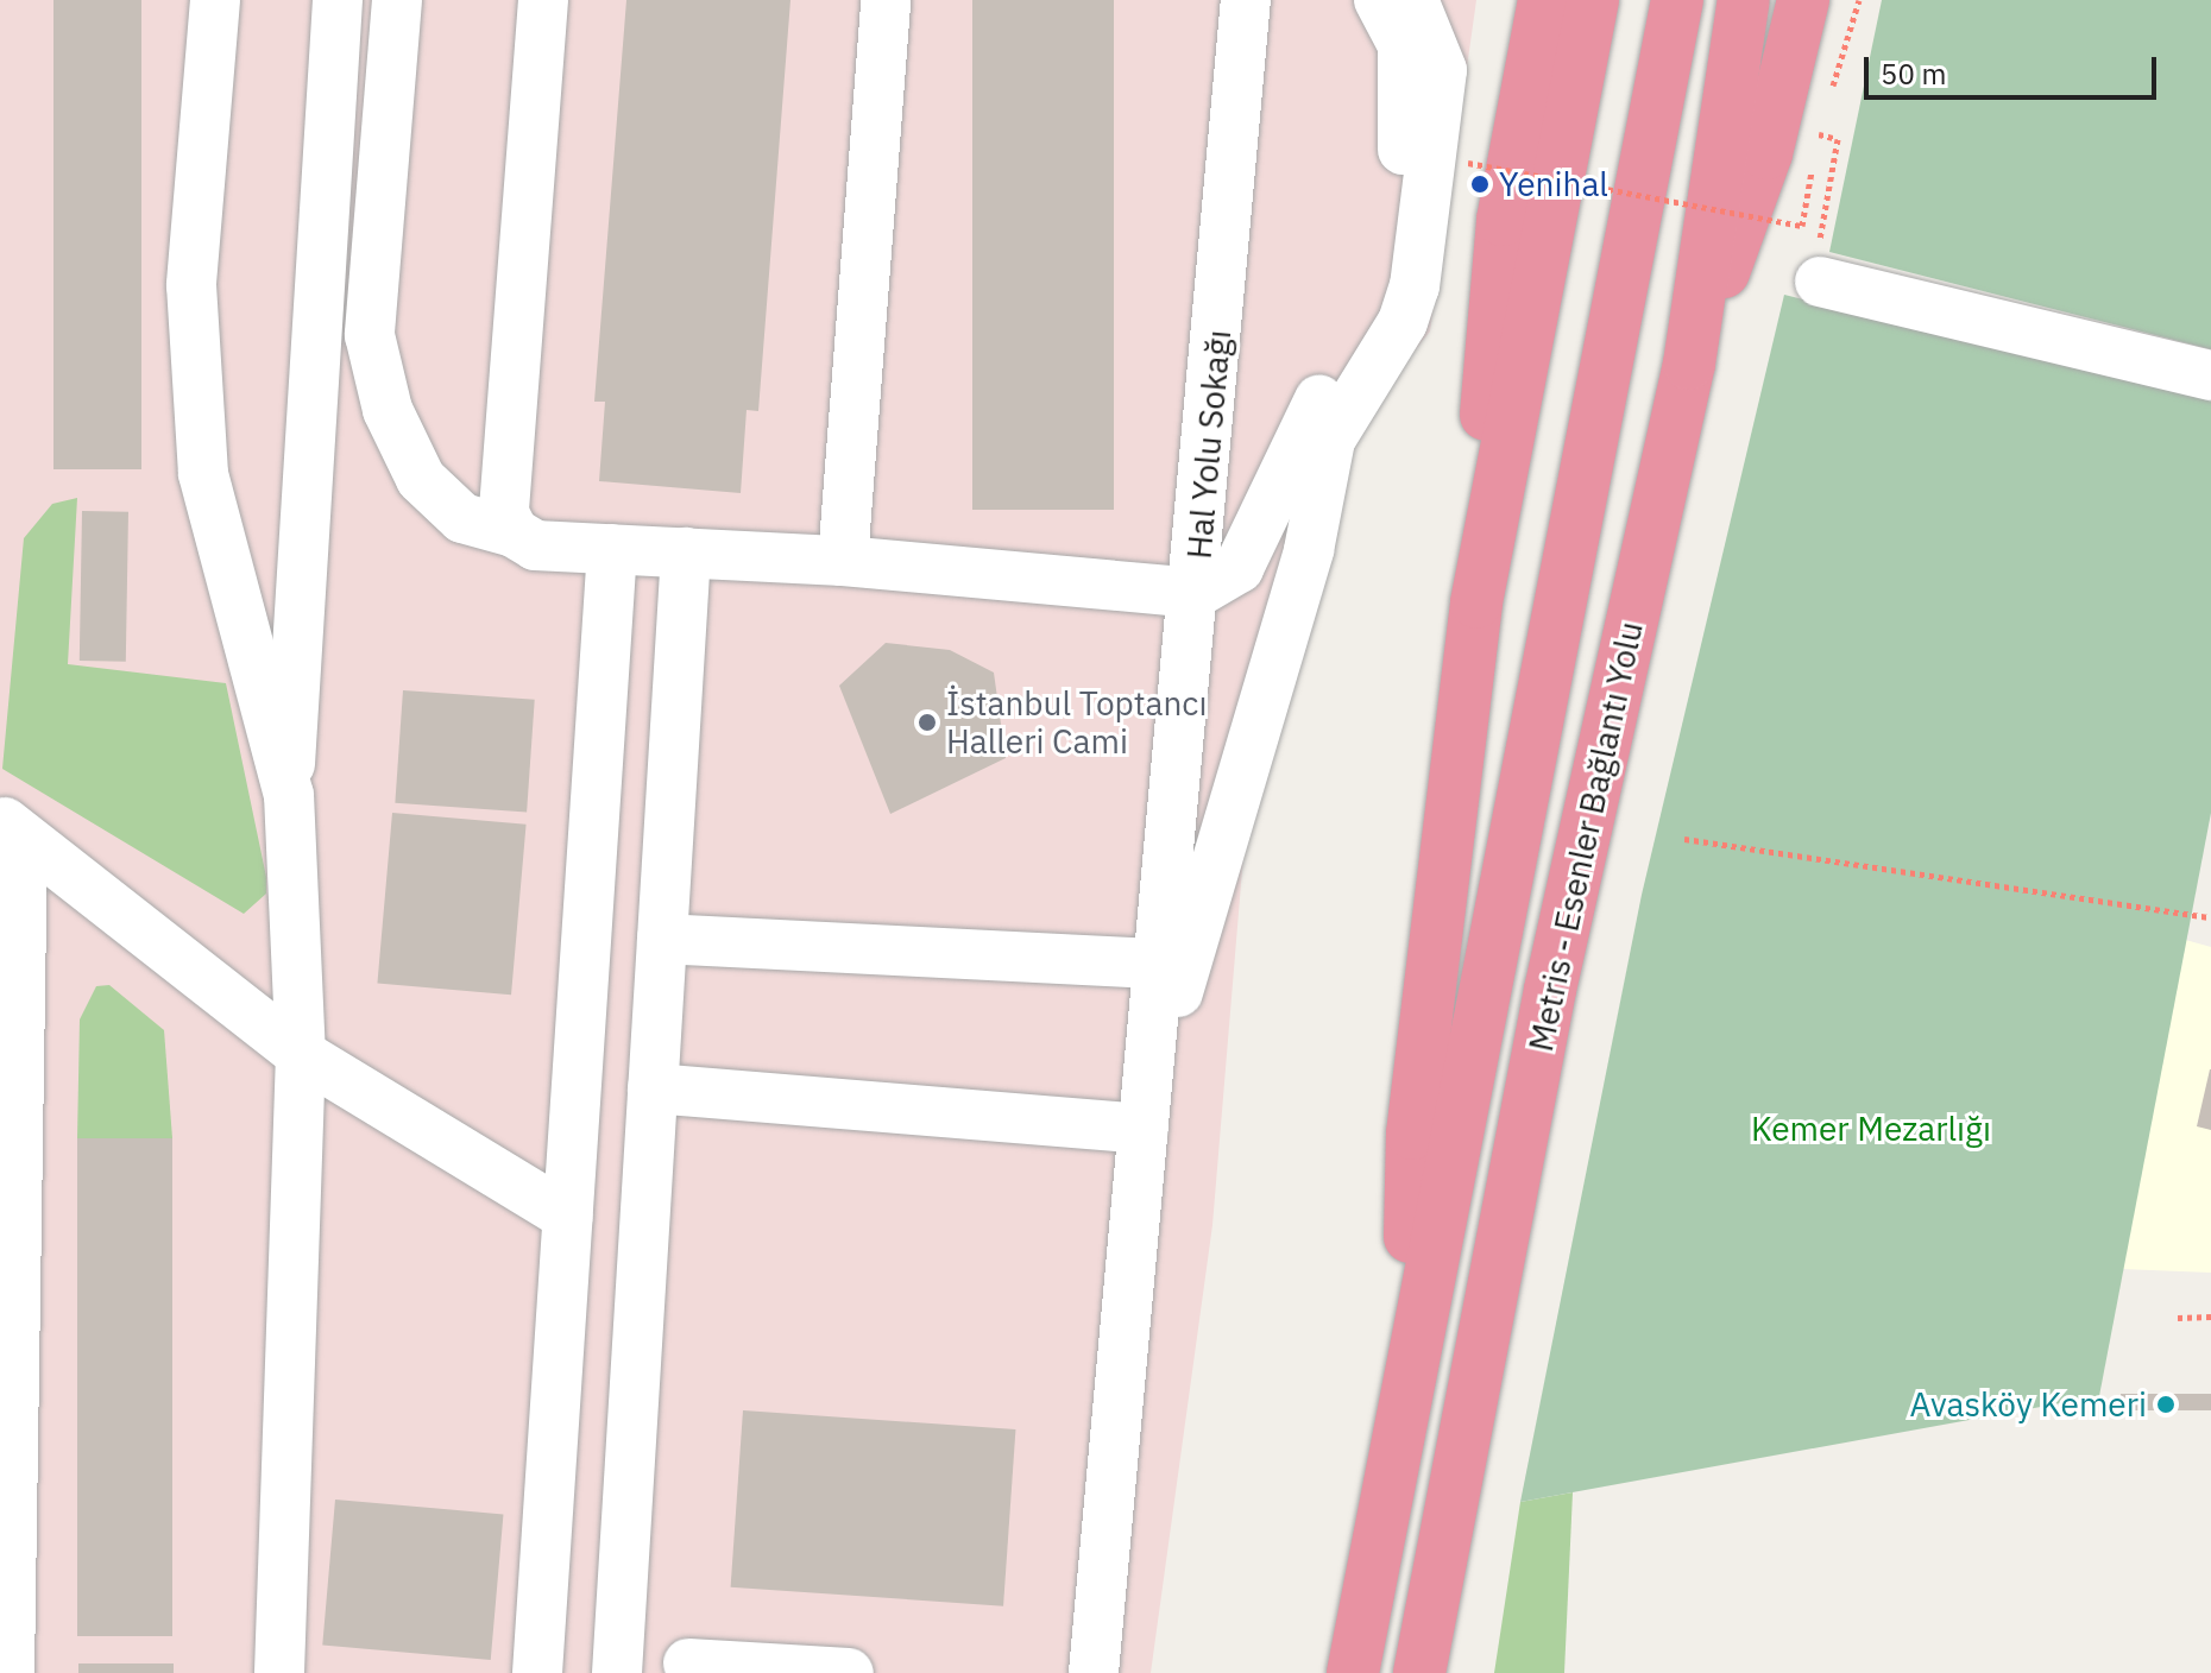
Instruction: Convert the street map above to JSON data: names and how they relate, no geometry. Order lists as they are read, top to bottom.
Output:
{
  "streets": {
    "highway": ["Metris - Esenler Bağlantı Yolu"],
    "street": ["Hal Yolu Sokağı"]
  },
  "parks": ["Kemer Mezarlığı"],
  "places": ["Yenihal", "İstanbul Toptancı Halleri Cami", "Avasköy Kemeri"],
  "scale_bar": "50 m"
}
